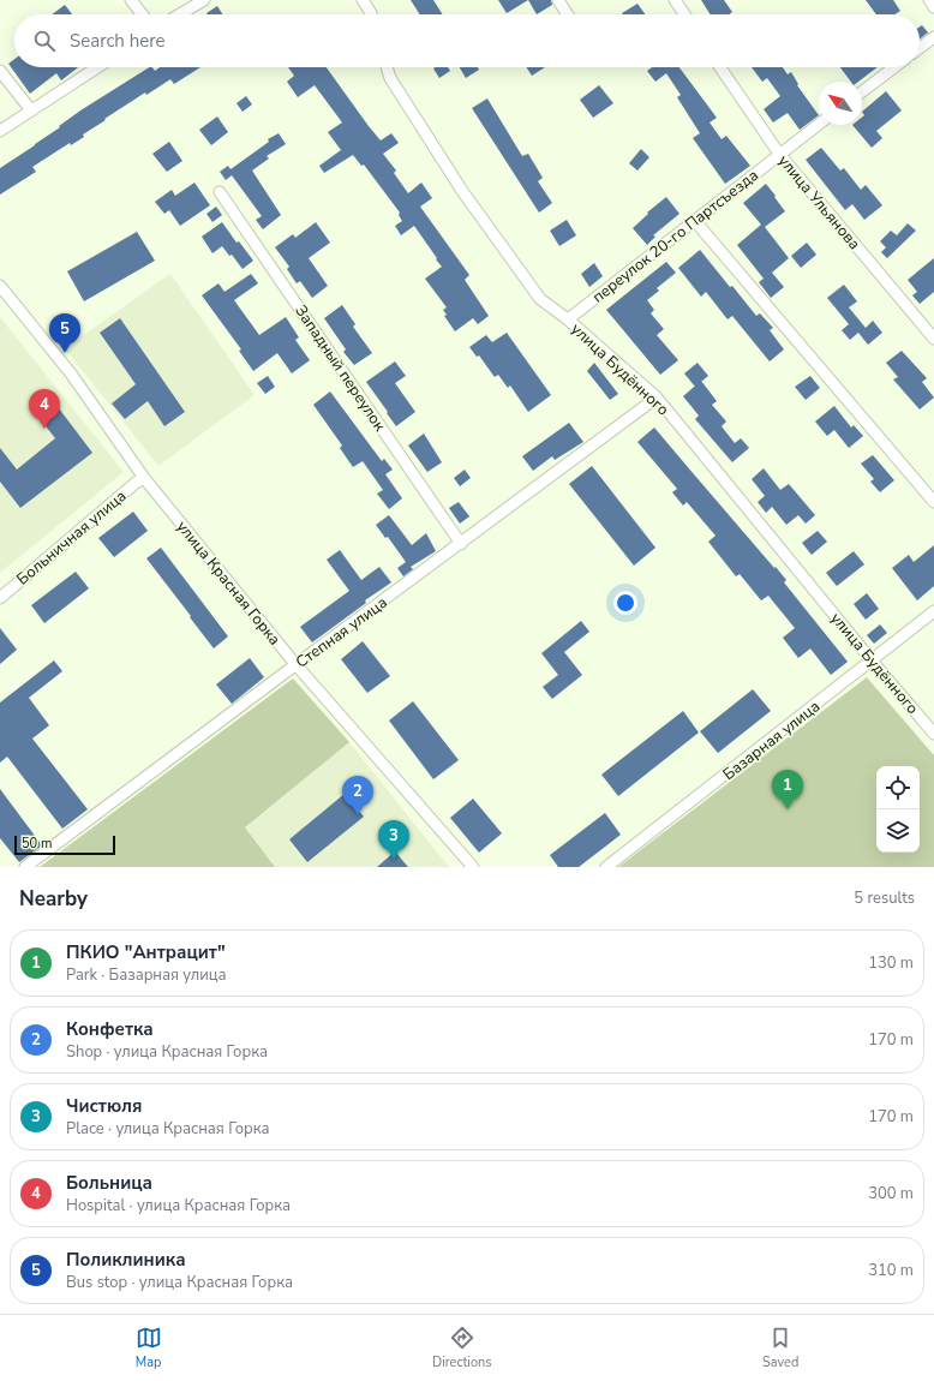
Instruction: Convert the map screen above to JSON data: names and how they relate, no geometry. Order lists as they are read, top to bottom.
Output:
{
  "streets": {
    "street": [
      "улица Ульянова",
      "переулок 20-го Партсъезда",
      "Западный переулок",
      "улица Будённого",
      "Больничная улица",
      "улица Красная Горка",
      "Степная улица",
      "Базарная улица"
    ]
  },
  "crossings": [
    ["улица Ульянова", "переулок 20-го Партсъезда"],
    ["переулок 20-го Партсъезда", "улица Будённого"],
    ["Западный переулок", "Степная улица"],
    ["улица Будённого", "Степная улица"],
    ["улица Будённого", "Базарная улица"],
    ["Больничная улица", "улица Красная Горка"],
    ["улица Красная Горка", "Степная улица"]
  ],
  "scale_bar": "50 m",
  "north": "top left",
  "page": {
    "search": "Search here",
    "pins": [
      "5",
      "4",
      "1",
      "2",
      "3"
    ],
    "scale": "50 m",
    "heading": ["Nearby", "5 results"],
    "list": [
      {
        "mark": "1",
        "name": "ПКИО \"Антрацит\"",
        "note": "Park · Базарная улица",
        "value": "130 m"
      },
      {
        "mark": "2",
        "name": "Конфетка",
        "note": "Shop · улица Красная Горка",
        "value": "170 m"
      },
      {
        "mark": "3",
        "name": "Чистюля",
        "note": "Place · улица Красная Горка",
        "value": "170 m"
      },
      {
        "mark": "4",
        "name": "Больница",
        "note": "Hospital · улица Красная Горка",
        "value": "300 m"
      },
      {
        "mark": "5",
        "name": "Поликлиника",
        "note": "Bus stop · улица Красная Горка",
        "value": "310 m"
      }
    ],
    "nav": ["Map", "Directions", "Saved"]
  }
}
